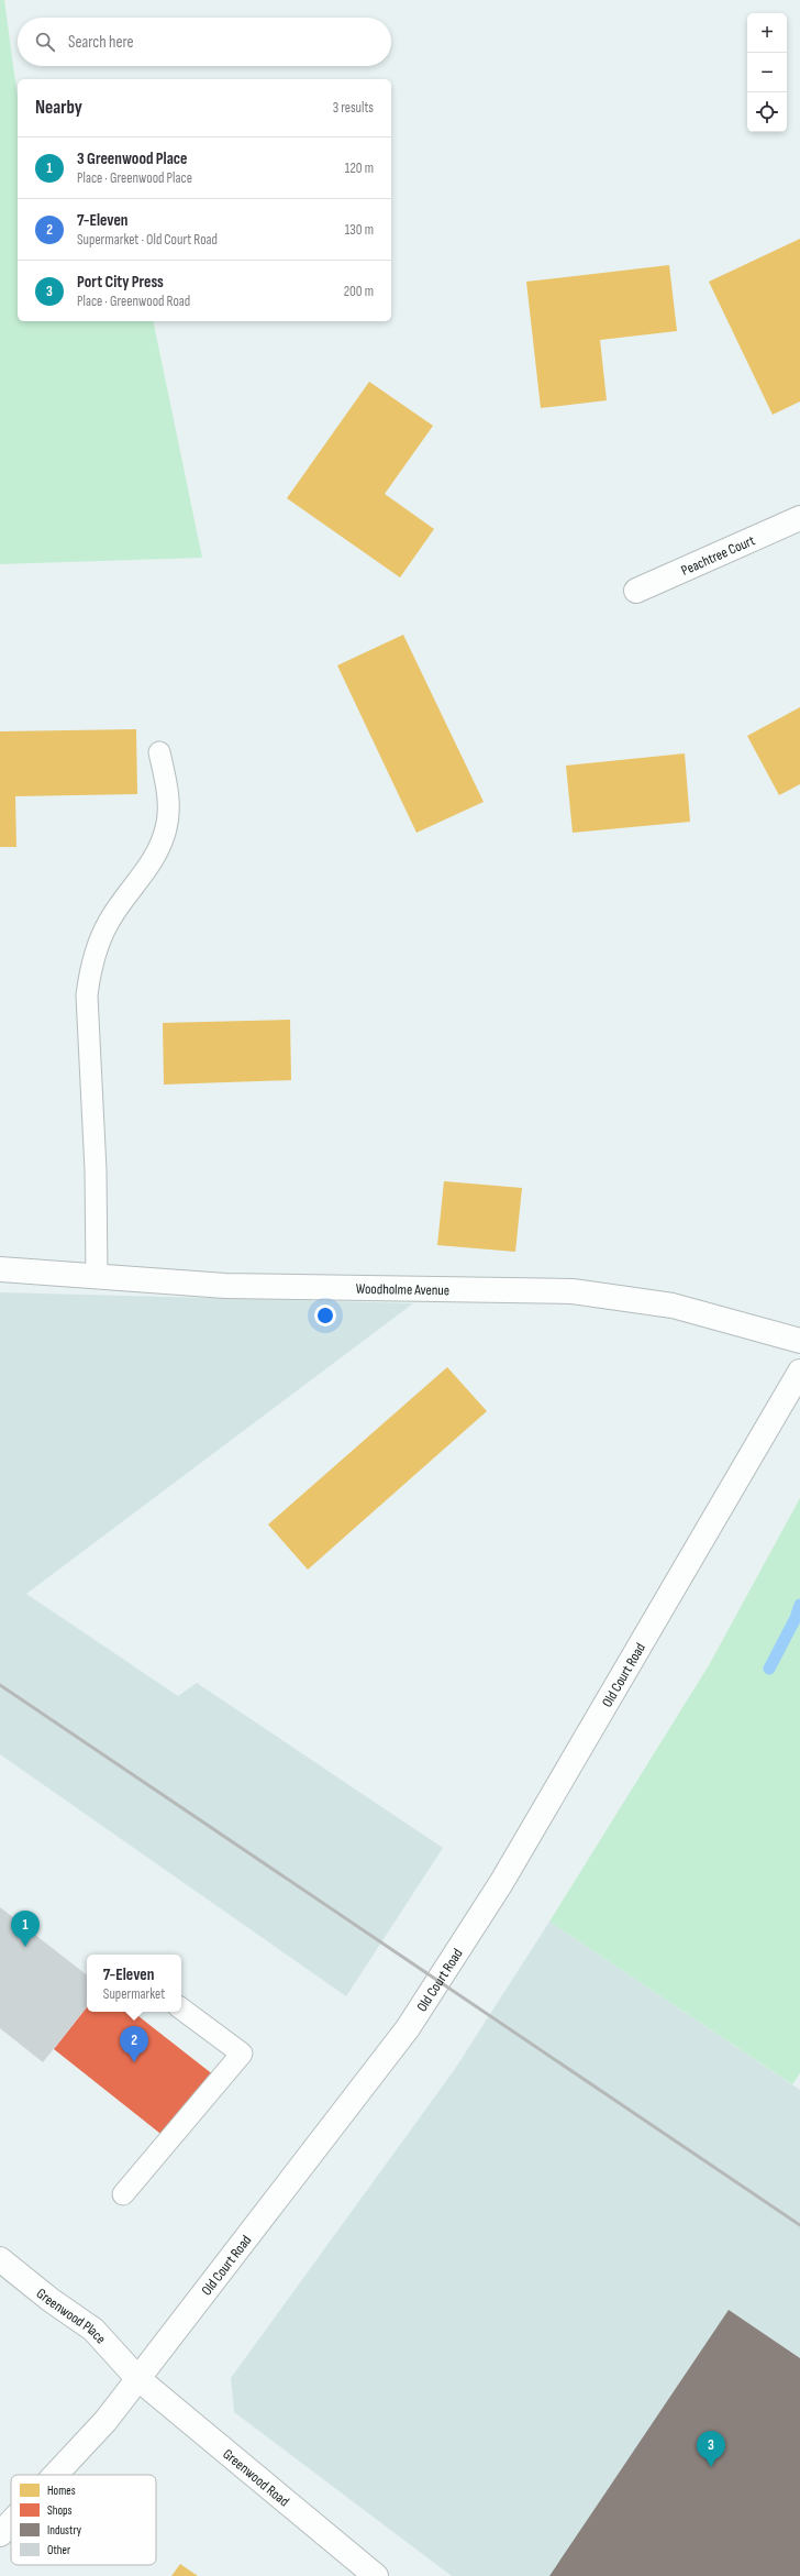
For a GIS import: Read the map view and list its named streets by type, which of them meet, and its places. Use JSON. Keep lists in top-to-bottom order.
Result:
{
  "streets": {
    "street": [
      "Peachtree Court",
      "Woodholme Avenue",
      "Old Court Road",
      "Greenwood Place",
      "Greenwood Road"
    ]
  },
  "crossings": [
    ["Old Court Road", "Greenwood Place"],
    ["Old Court Road", "Greenwood Road"],
    ["Greenwood Place", "Greenwood Road"]
  ],
  "legend": [
    "Homes",
    "Shops",
    "Industry",
    "Other"
  ],
  "page": {
    "map_buttons": ["+", "−"],
    "search": "Search here",
    "heading": ["Nearby", "3 results"],
    "list": [
      {
        "mark": "1",
        "name": "3 Greenwood Place",
        "note": "Place · Greenwood Place",
        "value": "120 m"
      },
      {
        "mark": "2",
        "name": "7-Eleven",
        "note": "Supermarket · Old Court Road",
        "value": "130 m"
      },
      {
        "mark": "3",
        "name": "Port City Press",
        "note": "Place · Greenwood Road",
        "value": "200 m"
      }
    ],
    "pins": ["1", "2", "3"],
    "popup": ["7-Eleven", "Supermarket"]
  }
}
